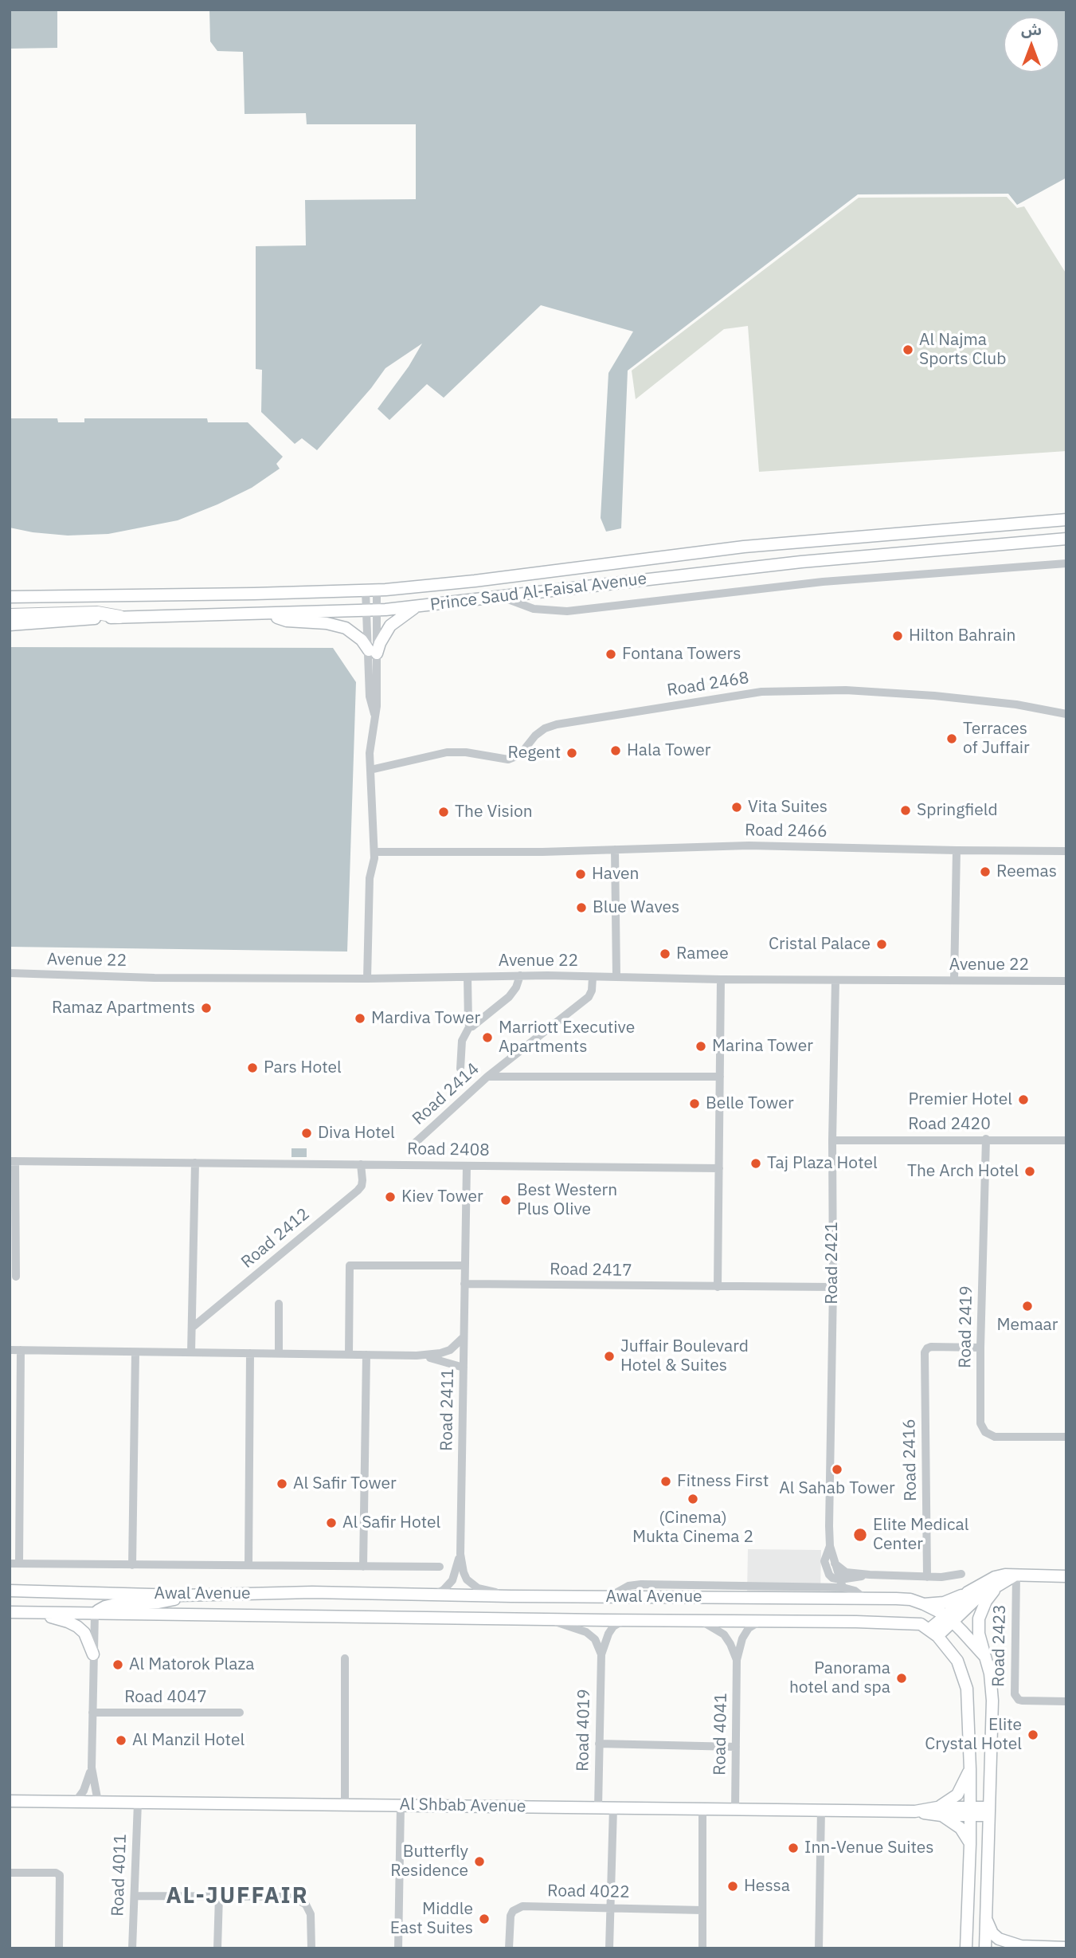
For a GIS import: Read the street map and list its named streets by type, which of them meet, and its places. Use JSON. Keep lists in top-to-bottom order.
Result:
{
  "streets": {
    "street": [
      "Prince Saud Al-Faisal Avenue",
      "Road 2468",
      "Road 2466",
      "Avenue 22",
      "Road 2414",
      "Road 2420",
      "Road 2408",
      "Road 2412",
      "Road 2421",
      "Road 2417",
      "Road 2419",
      "Road 2411",
      "Road 2416",
      "Awal Avenue",
      "Road 2423",
      "Road 4047",
      "Road 4019",
      "Road 4041",
      "Al Shbab Avenue",
      "Road 4011",
      "Road 4022"
    ]
  },
  "crossings": [
    ["Avenue 22", "Road 2414"],
    ["Avenue 22", "Road 2421"],
    ["Road 2420", "Road 2421"],
    ["Road 2420", "Road 2419"],
    ["Road 2408", "Road 2412"],
    ["Road 2408", "Road 2411"],
    ["Road 2421", "Road 2417"],
    ["Road 2421", "Road 2416"],
    ["Road 2421", "Awal Avenue"],
    ["Road 2417", "Road 2411"],
    ["Road 2419", "Road 2416"],
    ["Road 2411", "Awal Avenue"],
    ["Awal Avenue", "Road 4019"],
    ["Awal Avenue", "Road 4041"],
    ["Road 4019", "Al Shbab Avenue"],
    ["Road 4041", "Al Shbab Avenue"],
    ["Al Shbab Avenue", "Road 4011"]
  ],
  "districts": ["AL-JUFFAIR"],
  "places": [
    "Al Najma Sports Club",
    "Hilton Bahrain",
    "Fontana Towers",
    "Terraces of Juffair",
    "Hala Tower",
    "Regent",
    "Vita Suites",
    "Springfield",
    "The Vision",
    "Reemas",
    "Haven",
    "Blue Waves",
    "Cristal Palace",
    "Ramee",
    "Ramaz Apartments",
    "Mardiva Tower",
    "Marriott Executive Apartments",
    "Marina Tower",
    "Pars Hotel",
    "Premier Hotel",
    "Belle Tower",
    "Diva Hotel",
    "Taj Plaza Hotel",
    "The Arch Hotel",
    "Kiev Tower",
    "Best Western Plus Olive",
    "Memaar",
    "Juffair Boulevard Hotel & Suites",
    "Al Sahab Tower",
    "Fitness First",
    "Al Safir Tower",
    "(Cinema) Mukta Cinema 2",
    "Al Safir Hotel",
    "Elite Medical Center",
    "Al Matorok Plaza",
    "Panorama hotel and spa",
    "Elite Crystal Hotel",
    "Al Manzil Hotel",
    "Inn-Venue Suites",
    "Butterfly Residence",
    "Hessa",
    "Middle East Suites"
  ],
  "north": "top"
}
